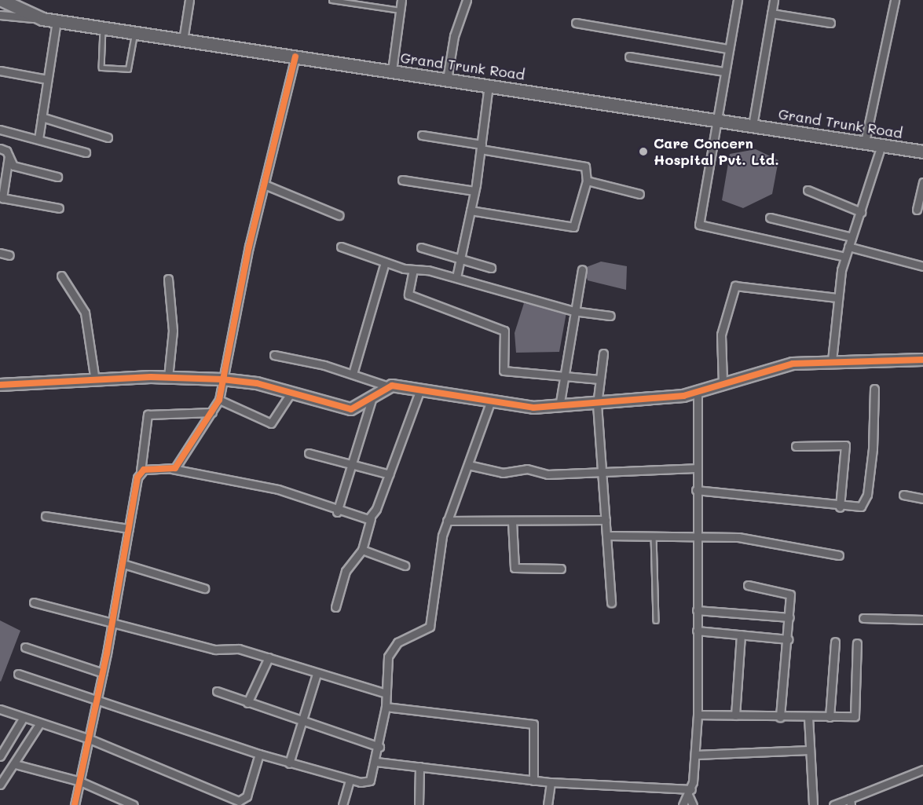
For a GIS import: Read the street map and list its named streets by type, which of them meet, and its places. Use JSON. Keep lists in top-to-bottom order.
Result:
{
  "streets": {
    "main road": ["Grand Trunk Road"]
  },
  "places": ["Care Concern Hospital Pvt. Ltd."]
}
